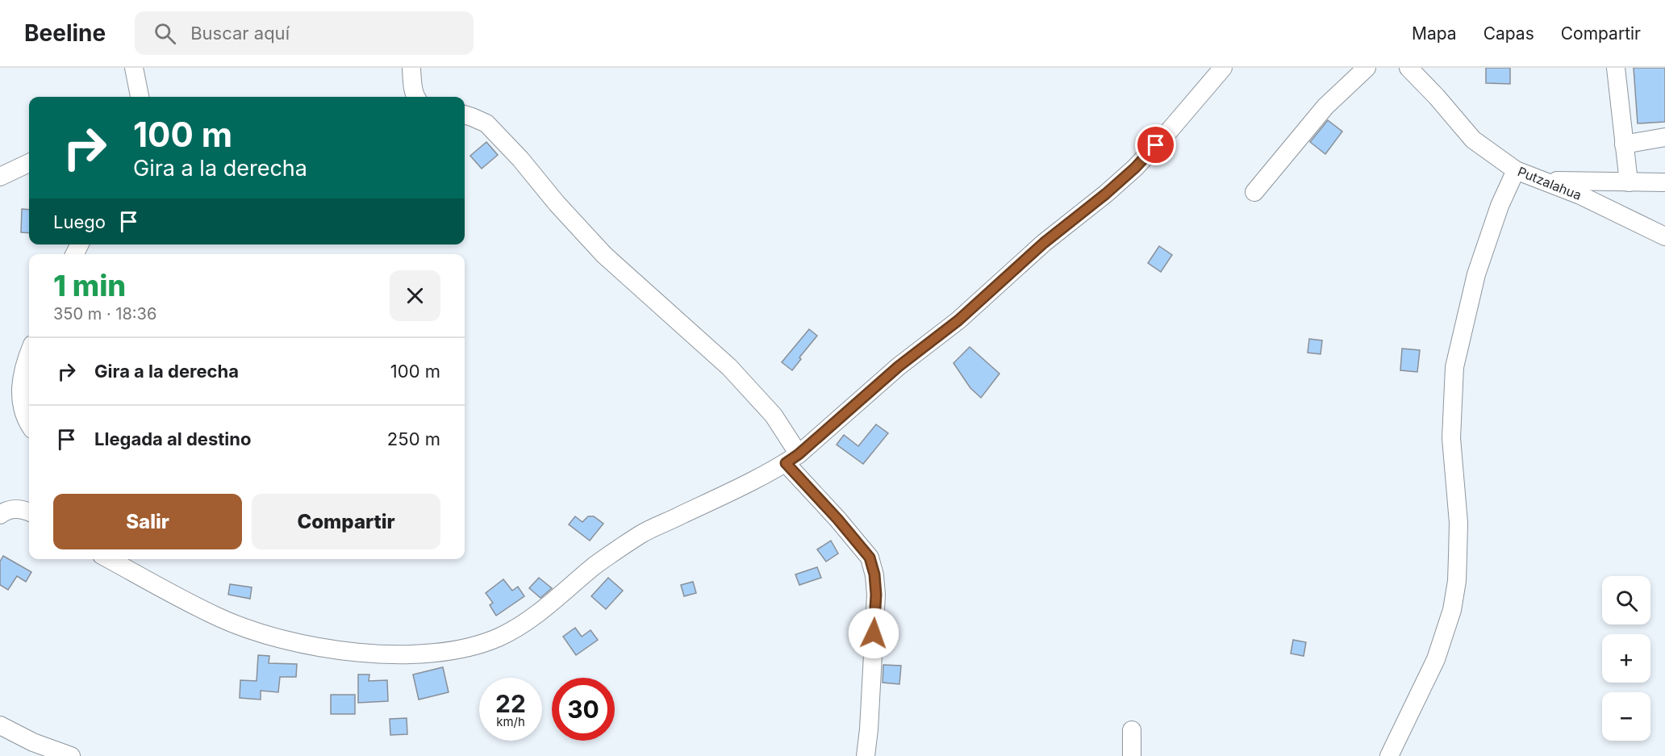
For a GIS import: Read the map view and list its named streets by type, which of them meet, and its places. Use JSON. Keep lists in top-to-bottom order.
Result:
{
  "streets": {
    "street": ["Putzalahua"]
  },
  "page": {
    "header": "Beeline",
    "search": "Buscar aquí",
    "nav": ["Mapa", "Capas", "Compartir"],
    "turn": ["100 m", "Gira a la derecha"],
    "then": "Luego",
    "heading": ["1 min", "350 m · 18:36"],
    "list": [
      {
        "name": "Gira a la derecha",
        "value": "100 m"
      },
      {
        "name": "Llegada al destino",
        "value": "250 m"
      }
    ],
    "buttons": ["Salir", "Compartir"],
    "map_buttons": ["+", "−"],
    "speed": "22 km/h",
    "limit": "30"
  }
}
